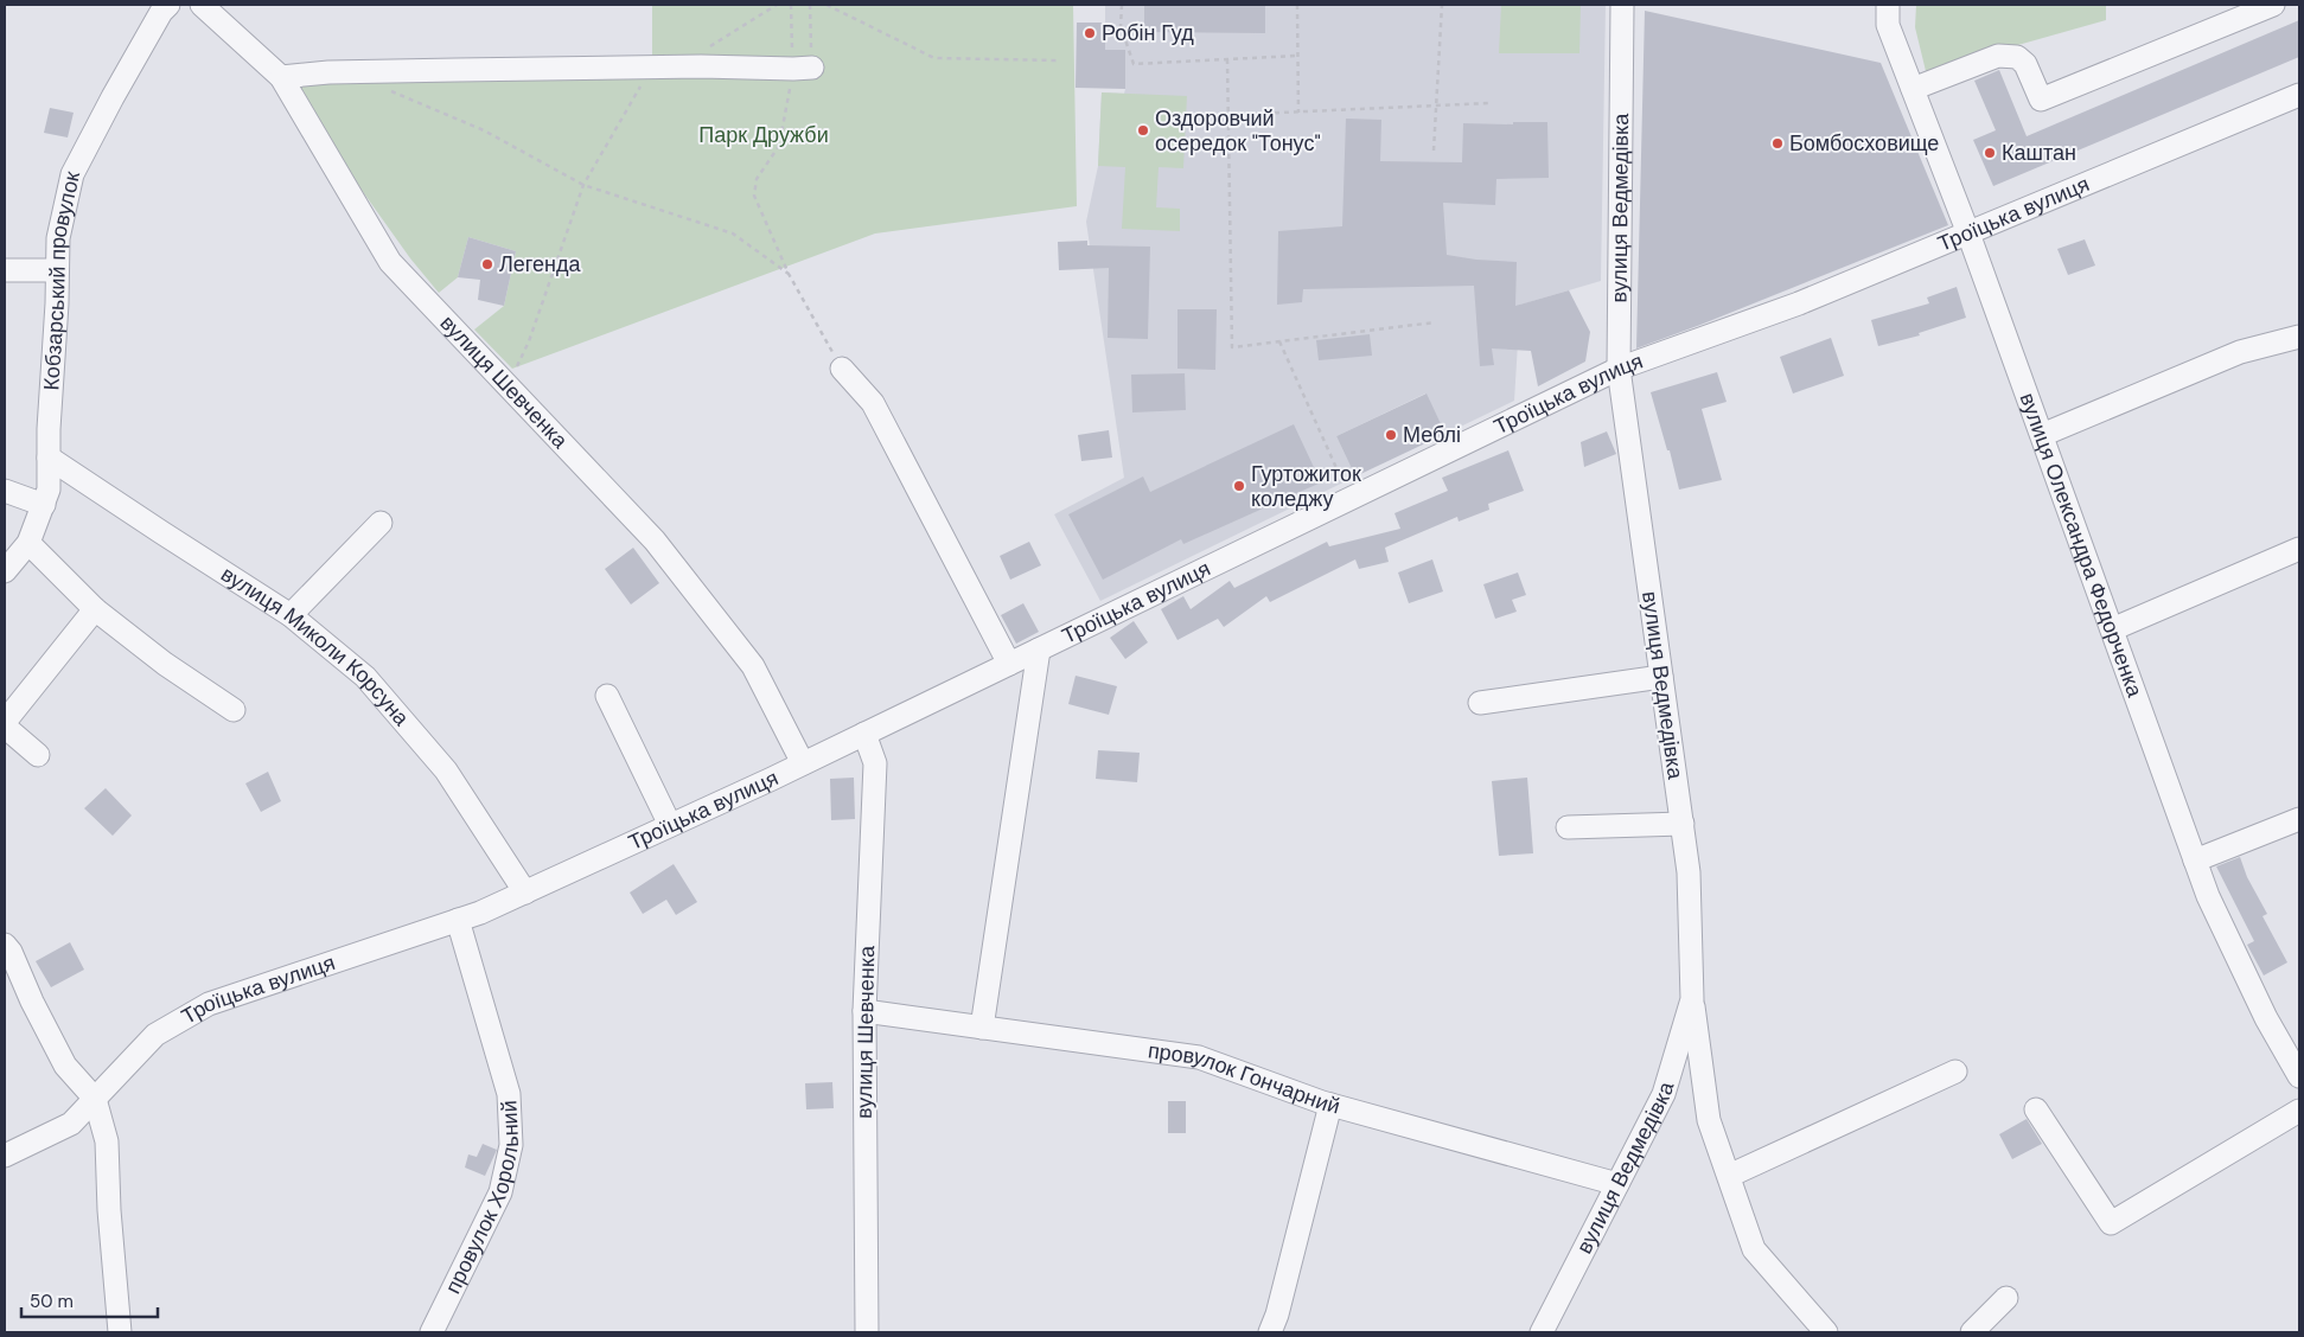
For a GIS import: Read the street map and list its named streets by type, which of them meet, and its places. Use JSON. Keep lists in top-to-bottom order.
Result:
{
  "streets": {
    "street": [
      "вулиця Ведмедівка",
      "Троїцька вулиця",
      "Кобзарський провулок",
      "вулиця Шевченка",
      "вулиця Олександра Федорченка",
      "вулиця Миколи Корсуна",
      "провулок Гончарний",
      "провулок Хорольний"
    ]
  },
  "crossings": [
    ["вулиця Ведмедівка", "Троїцька вулиця"],
    ["вулиця Ведмедівка", "провулок Гончарний"],
    ["Троїцька вулиця", "вулиця Шевченка"],
    ["Троїцька вулиця", "вулиця Олександра Федорченка"],
    ["Троїцька вулиця", "вулиця Миколи Корсуна"],
    ["Троїцька вулиця", "провулок Хорольний"],
    ["Кобзарський провулок", "вулиця Миколи Корсуна"],
    ["вулиця Шевченка", "провулок Гончарний"]
  ],
  "parks": ["Парк Дружби"],
  "places": [
    "Робін Гуд",
    "Оздоровчий осередок \"Тонус\"",
    "Бомбосховище",
    "Каштан",
    "Легенда",
    "Меблі",
    "Гуртожиток коледжу"
  ],
  "scale_bar": "50 m"
}
